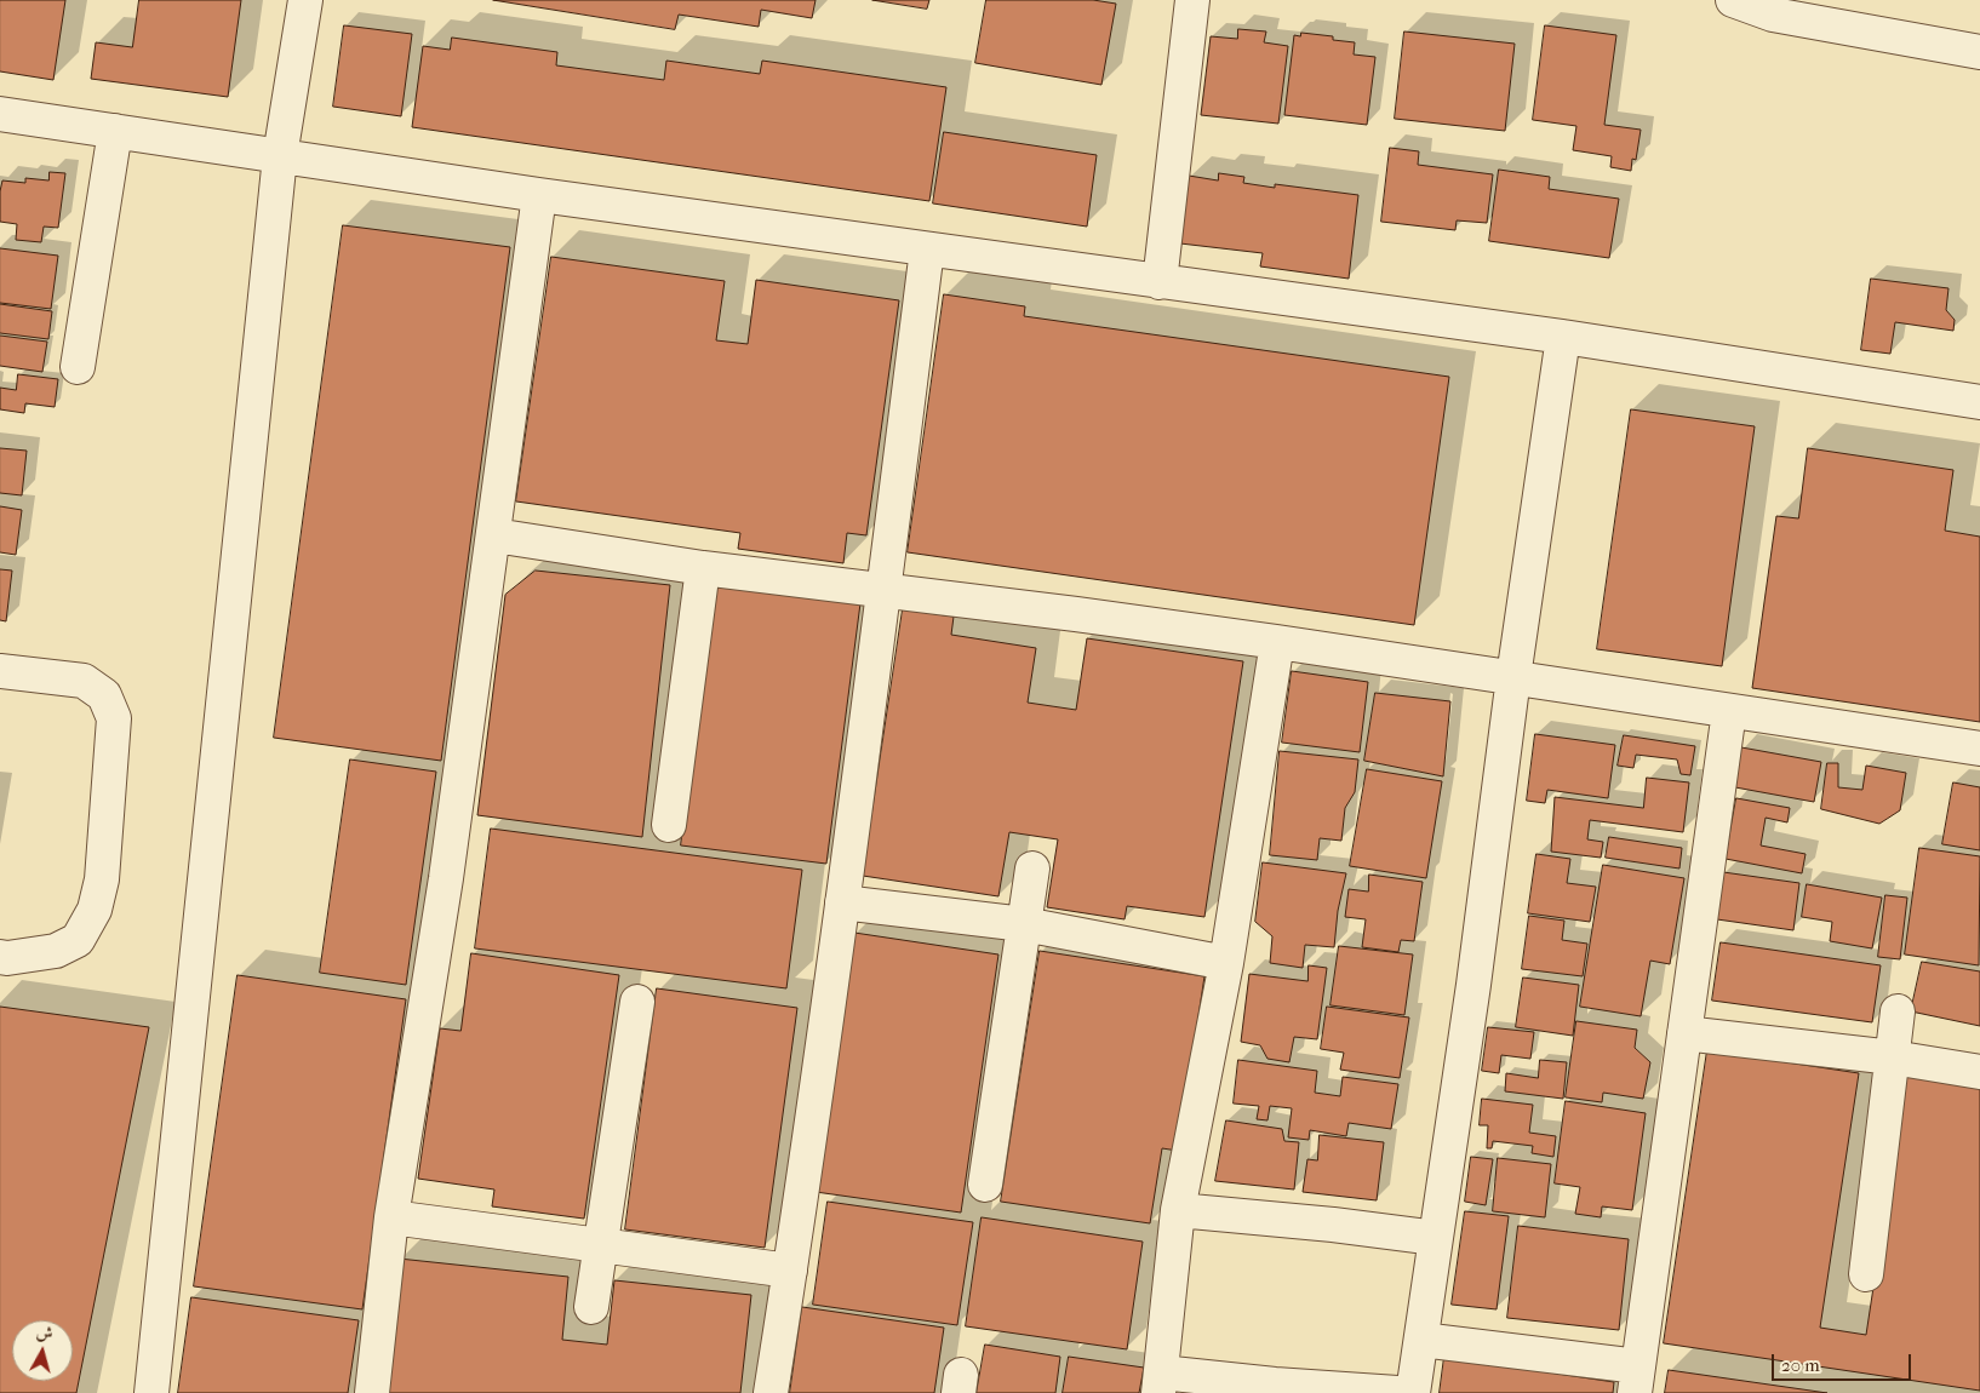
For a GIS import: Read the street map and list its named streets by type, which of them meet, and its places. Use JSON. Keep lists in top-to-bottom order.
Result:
{
  "scale_bar": "20 m",
  "north": "top"
}
